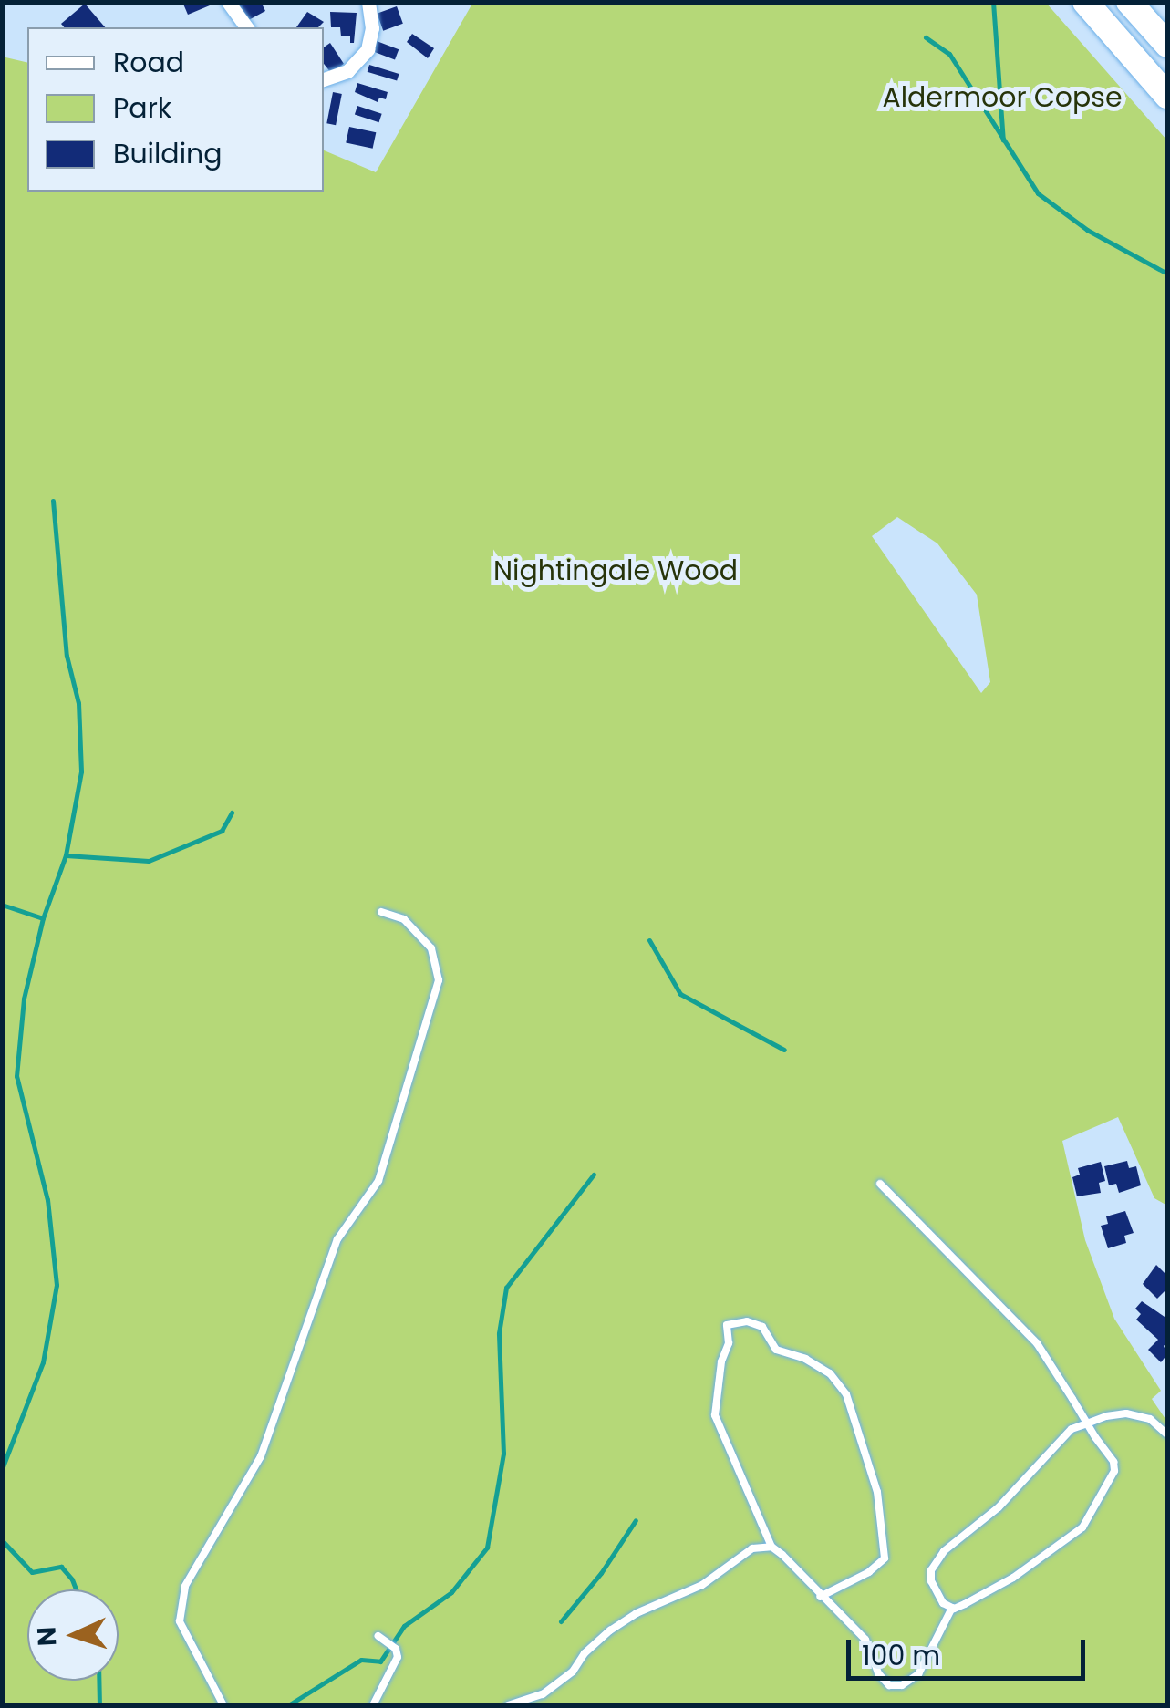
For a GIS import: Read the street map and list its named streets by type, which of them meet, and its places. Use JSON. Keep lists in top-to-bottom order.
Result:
{
  "parks": ["Aldermoor Copse", "Nightingale Wood"],
  "legend": ["Road", "Park", "Building"],
  "scale_bar": "100 m",
  "north": "left"
}
